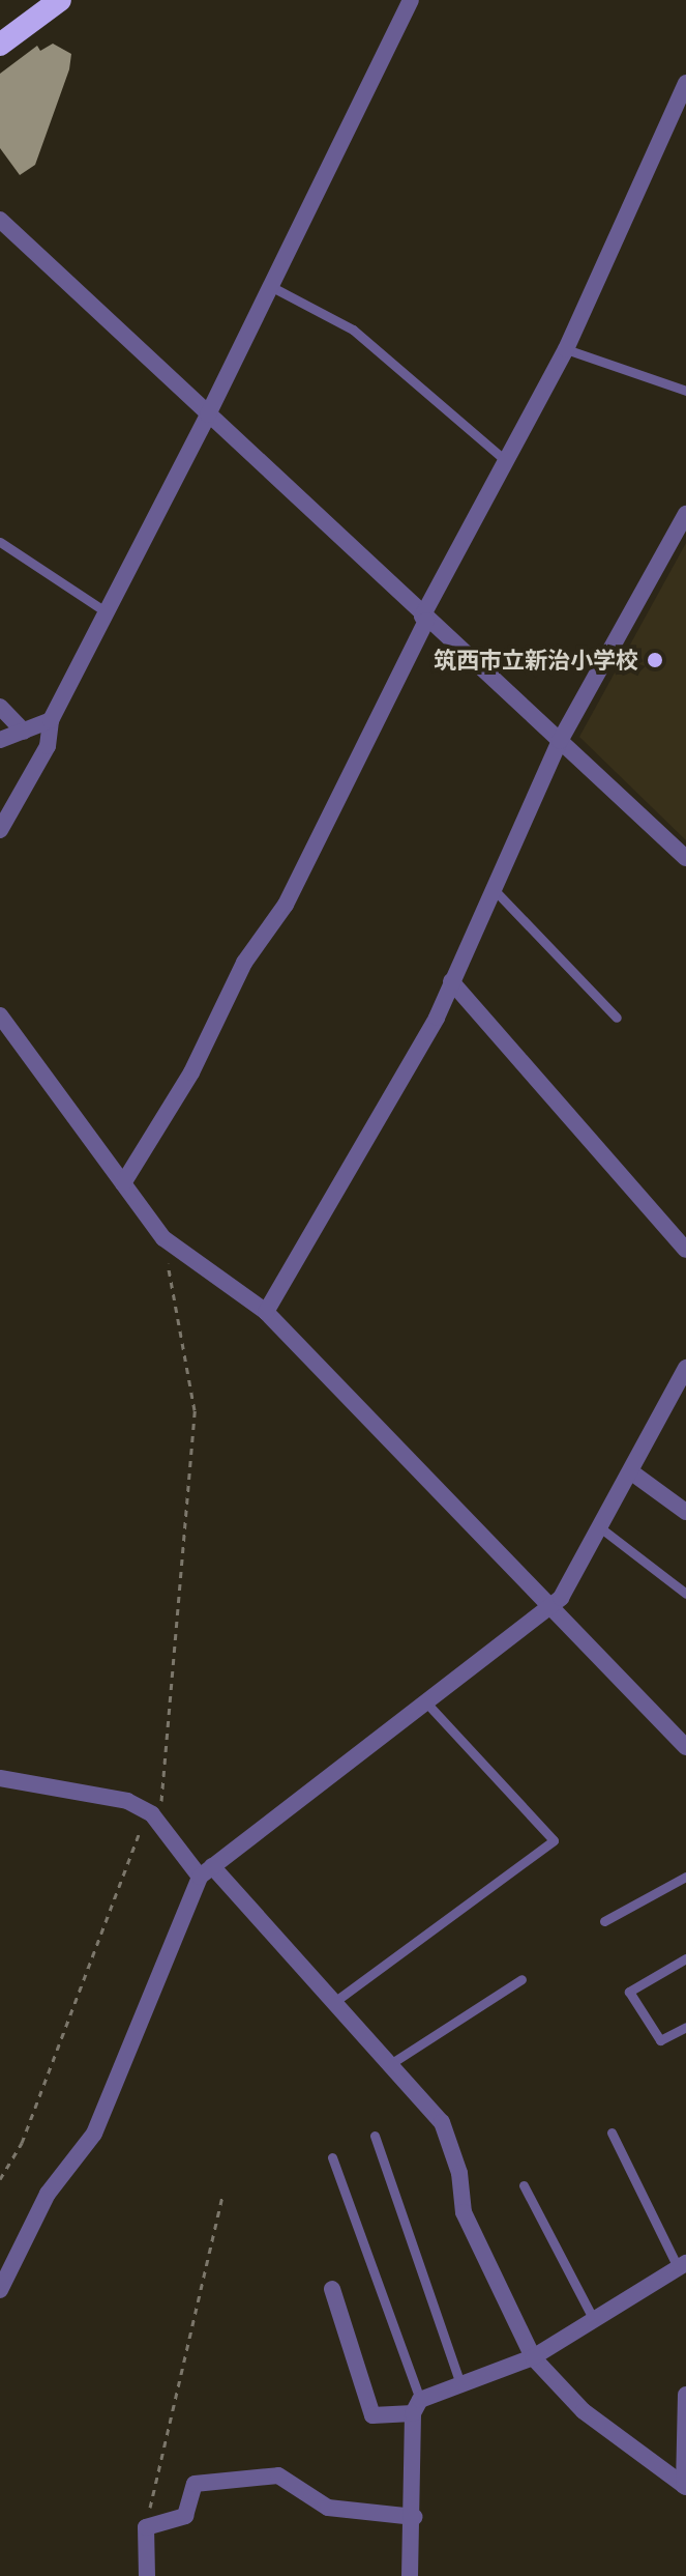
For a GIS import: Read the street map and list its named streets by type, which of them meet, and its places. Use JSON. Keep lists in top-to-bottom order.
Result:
{
  "places": ["筑西市立新治小学校"]
}
